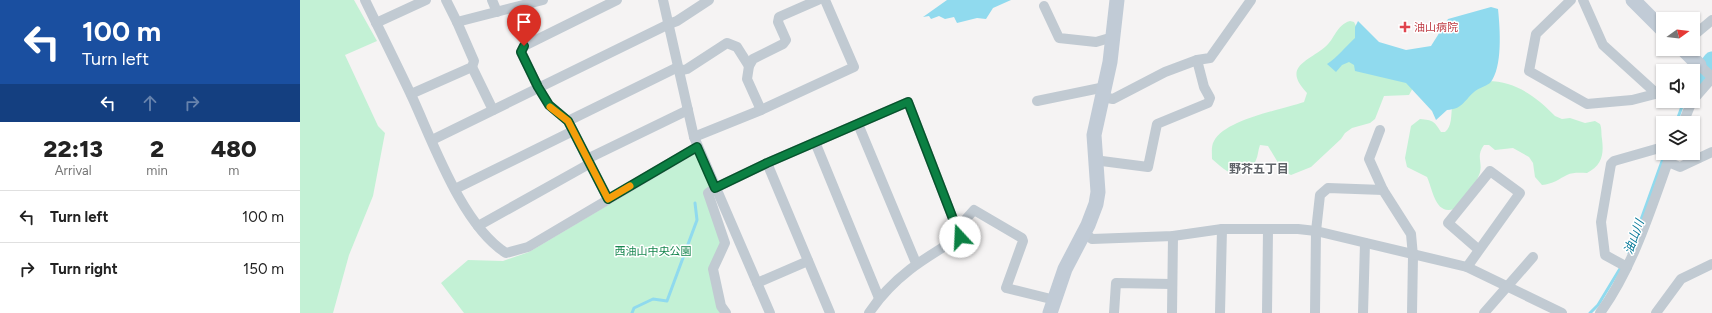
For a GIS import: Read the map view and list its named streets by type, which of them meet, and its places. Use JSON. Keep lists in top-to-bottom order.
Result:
{
  "districts": ["野芥五丁目"],
  "water": ["油山川"],
  "parks": ["西油山中央公園"],
  "places": {
    "health": ["油山病院"]
  },
  "north": "right",
  "page": {
    "turn": ["100 m", "Turn left"],
    "eta": [
      "22:13",
      "Arrival",
      "2",
      "min",
      "480",
      "m"
    ],
    "list": [
      {
        "name": "Turn left",
        "value": "100 m"
      },
      {
        "name": "Turn right",
        "value": "150 m"
      }
    ]
  }
}
